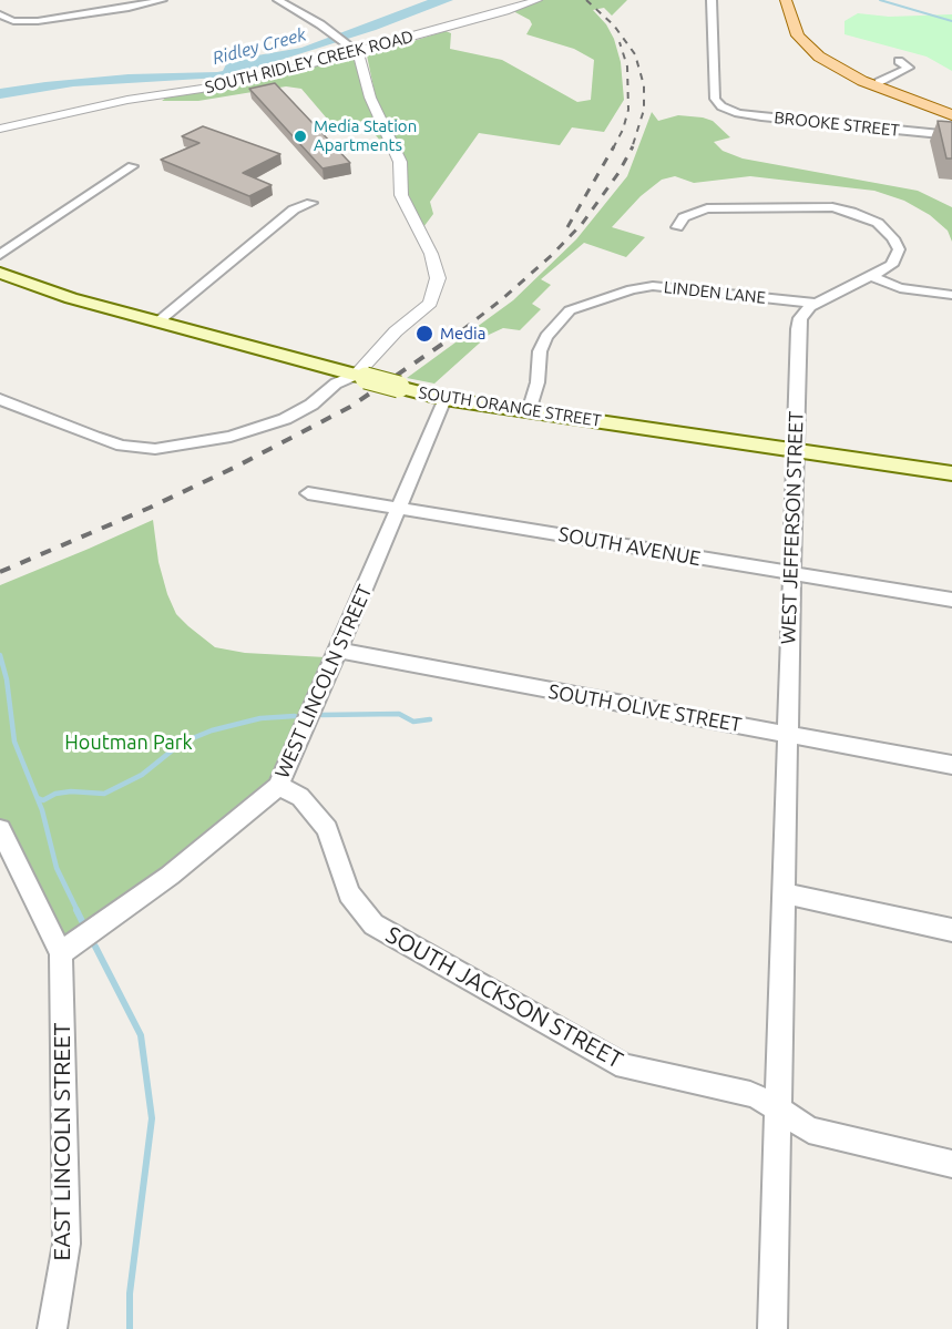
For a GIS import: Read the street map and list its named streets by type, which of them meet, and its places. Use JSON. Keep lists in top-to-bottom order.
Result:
{
  "streets": {
    "main road": ["SOUTH ORANGE STREET"],
    "street": [
      "SOUTH RIDLEY CREEK ROAD",
      "BROOKE STREET",
      "LINDEN LANE",
      "WEST JEFFERSON STREET",
      "SOUTH AVENUE",
      "WEST LINCOLN STREET",
      "SOUTH OLIVE STREET",
      "SOUTH JACKSON STREET",
      "EAST LINCOLN STREET"
    ]
  },
  "crossings": [
    ["LINDEN LANE", "SOUTH ORANGE STREET"],
    ["LINDEN LANE", "WEST JEFFERSON STREET"],
    ["SOUTH ORANGE STREET", "WEST JEFFERSON STREET"],
    ["SOUTH ORANGE STREET", "WEST LINCOLN STREET"],
    ["WEST JEFFERSON STREET", "SOUTH AVENUE"],
    ["WEST JEFFERSON STREET", "SOUTH OLIVE STREET"],
    ["WEST JEFFERSON STREET", "SOUTH JACKSON STREET"],
    ["SOUTH AVENUE", "WEST LINCOLN STREET"],
    ["WEST LINCOLN STREET", "SOUTH OLIVE STREET"],
    ["WEST LINCOLN STREET", "SOUTH JACKSON STREET"],
    ["WEST LINCOLN STREET", "EAST LINCOLN STREET"]
  ],
  "water": ["Ridley Creek"],
  "parks": ["Houtman Park"],
  "places": ["Media Station Apartments", "Media"]
}
